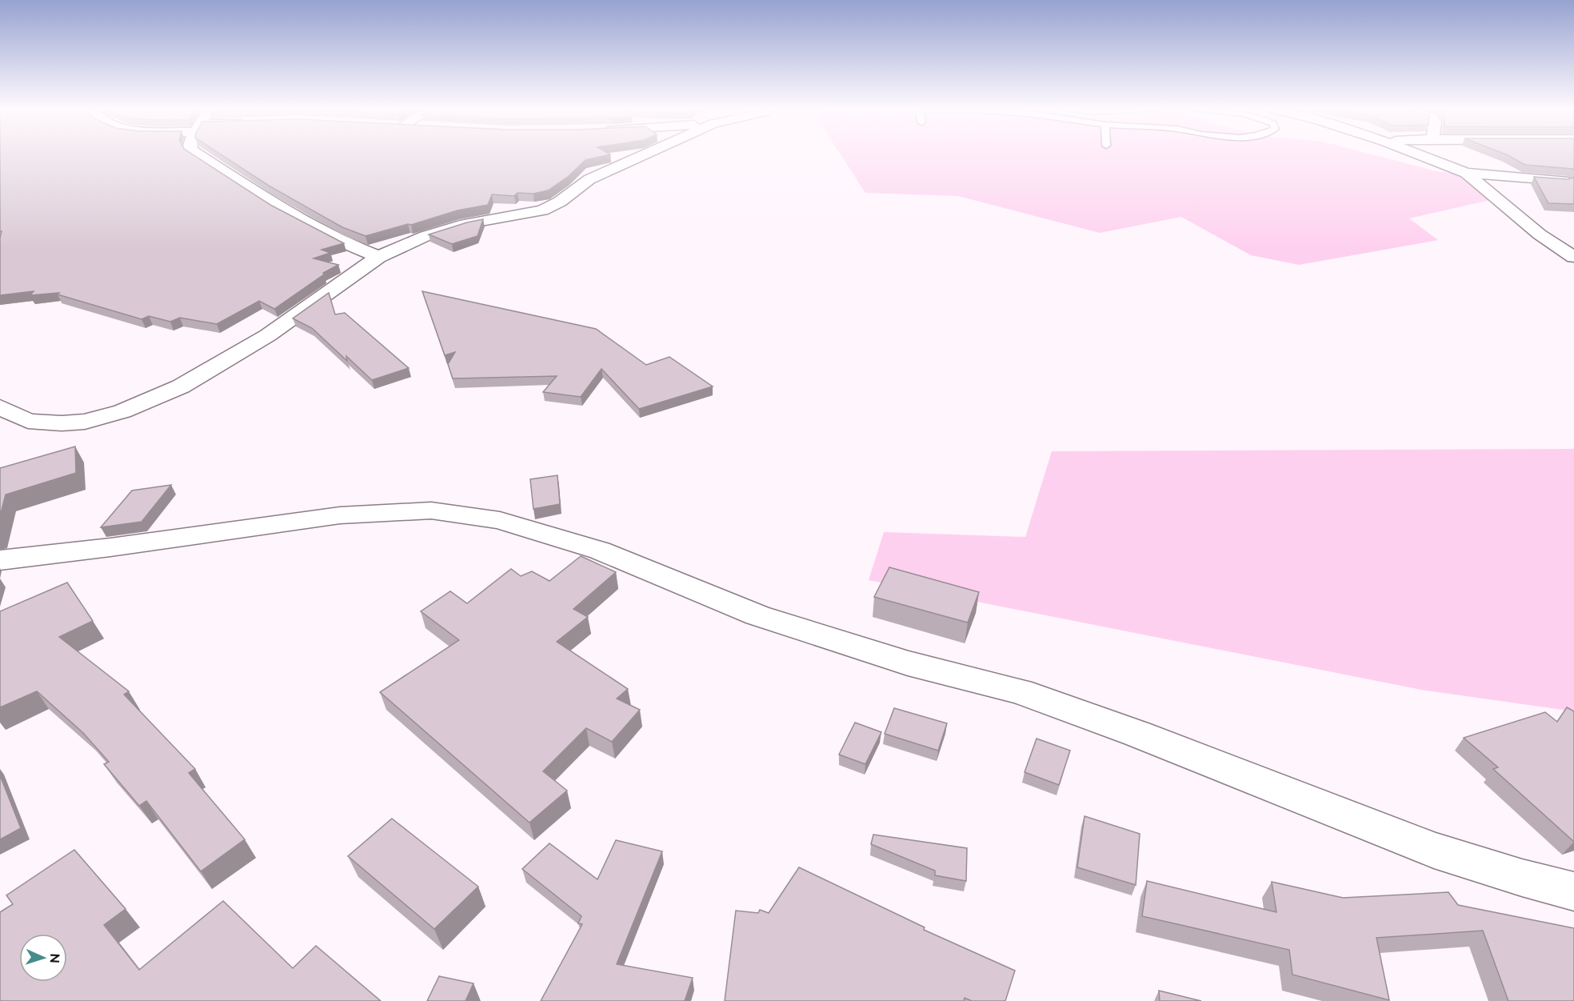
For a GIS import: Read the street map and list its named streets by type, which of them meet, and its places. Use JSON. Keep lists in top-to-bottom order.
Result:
{
  "north": "right"
}
